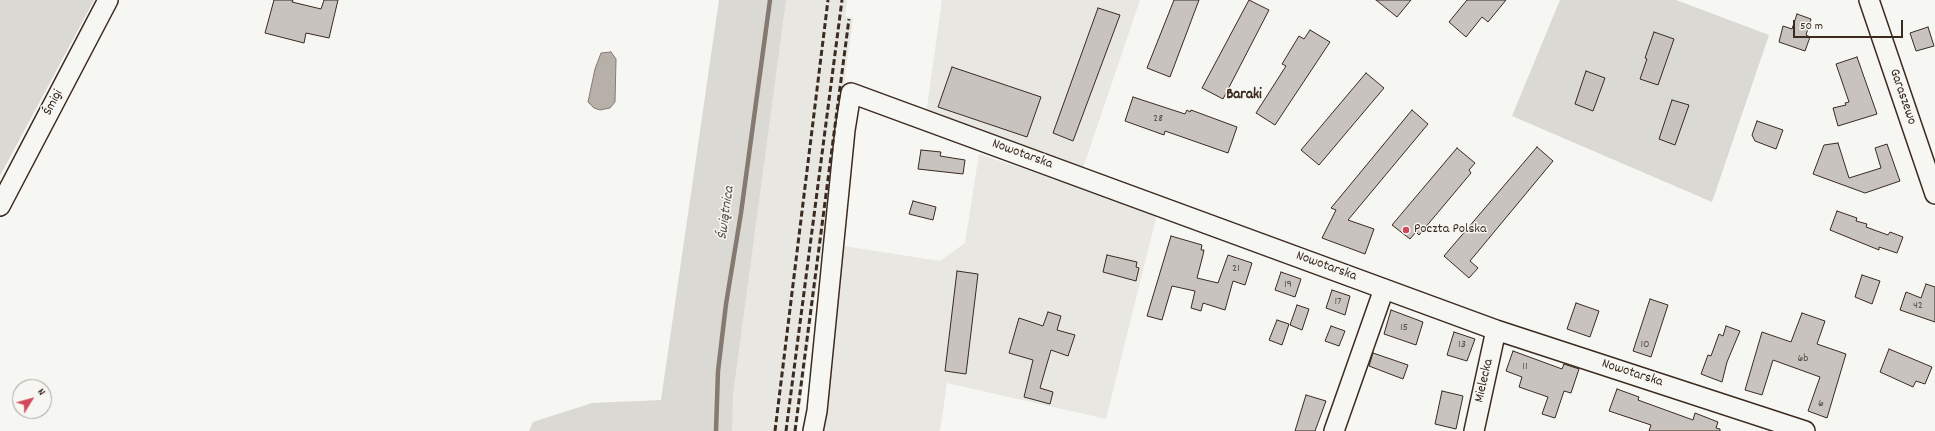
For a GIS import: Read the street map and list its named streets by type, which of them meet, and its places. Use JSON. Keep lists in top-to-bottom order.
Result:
{
  "streets": {
    "street": [
      "Garaszewo",
      "Śmigi",
      "Nowotarska",
      "Mielecka"
    ]
  },
  "crossings": [
    ["Nowotarska", "Mielecka"]
  ],
  "districts": ["Baraki"],
  "water": ["Świątnica"],
  "places": ["Poczta Polska"],
  "house_numbers": [
    "28",
    "21",
    "19",
    "17",
    "42",
    "15",
    "13",
    "10",
    "6b",
    "11",
    "6"
  ],
  "scale_bar": "50 m",
  "north": "top right"
}
